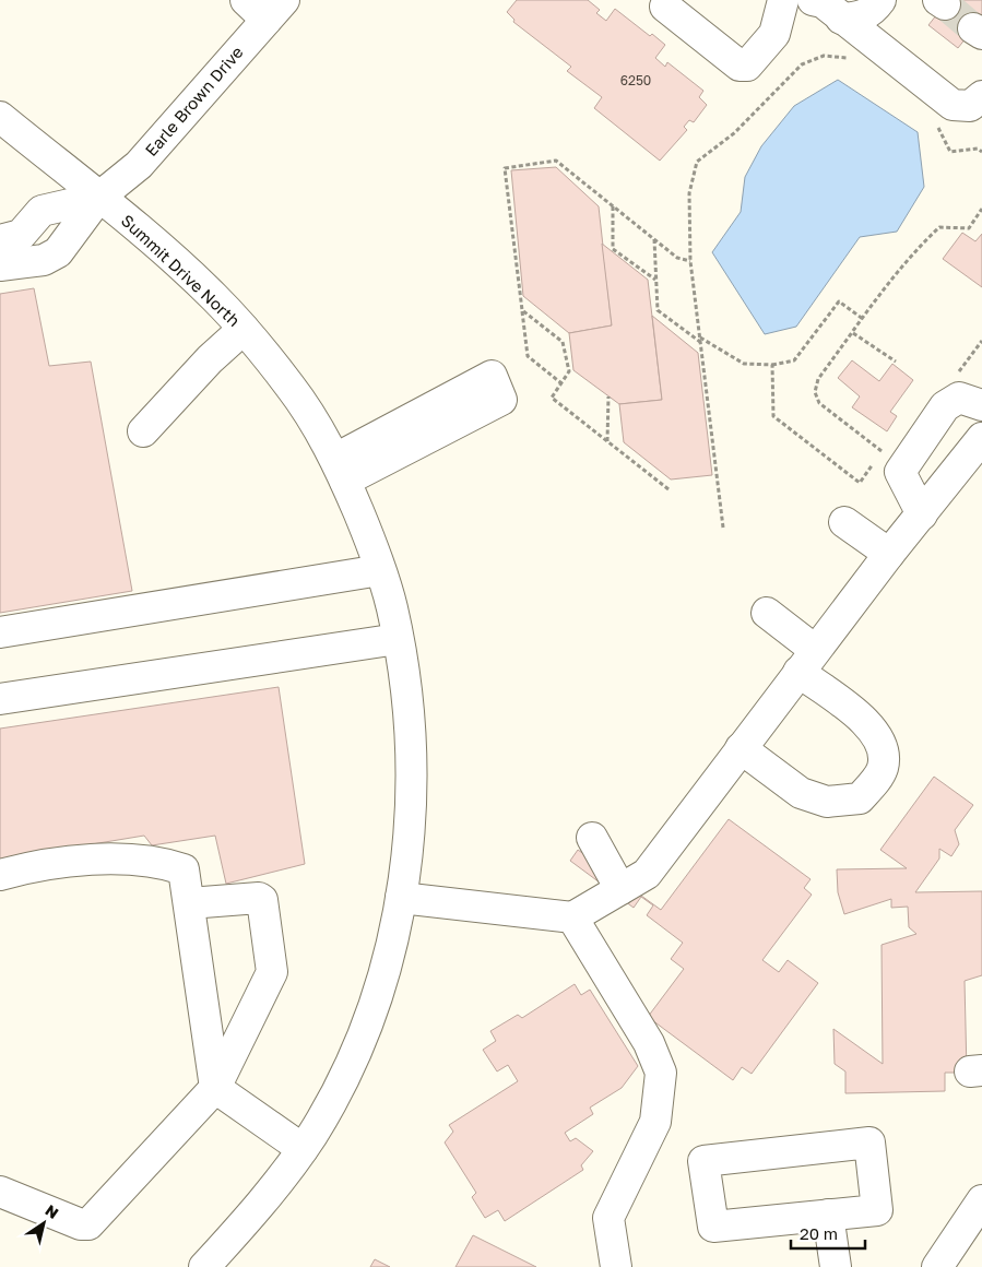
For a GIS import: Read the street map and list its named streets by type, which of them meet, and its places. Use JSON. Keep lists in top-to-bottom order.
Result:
{
  "streets": {
    "street": ["Earle Brown Drive", "Summit Drive North"]
  },
  "crossings": [
    ["Earle Brown Drive", "Summit Drive North"]
  ],
  "house_numbers": ["6250"],
  "scale_bar": "20 m",
  "north": "top right"
}
